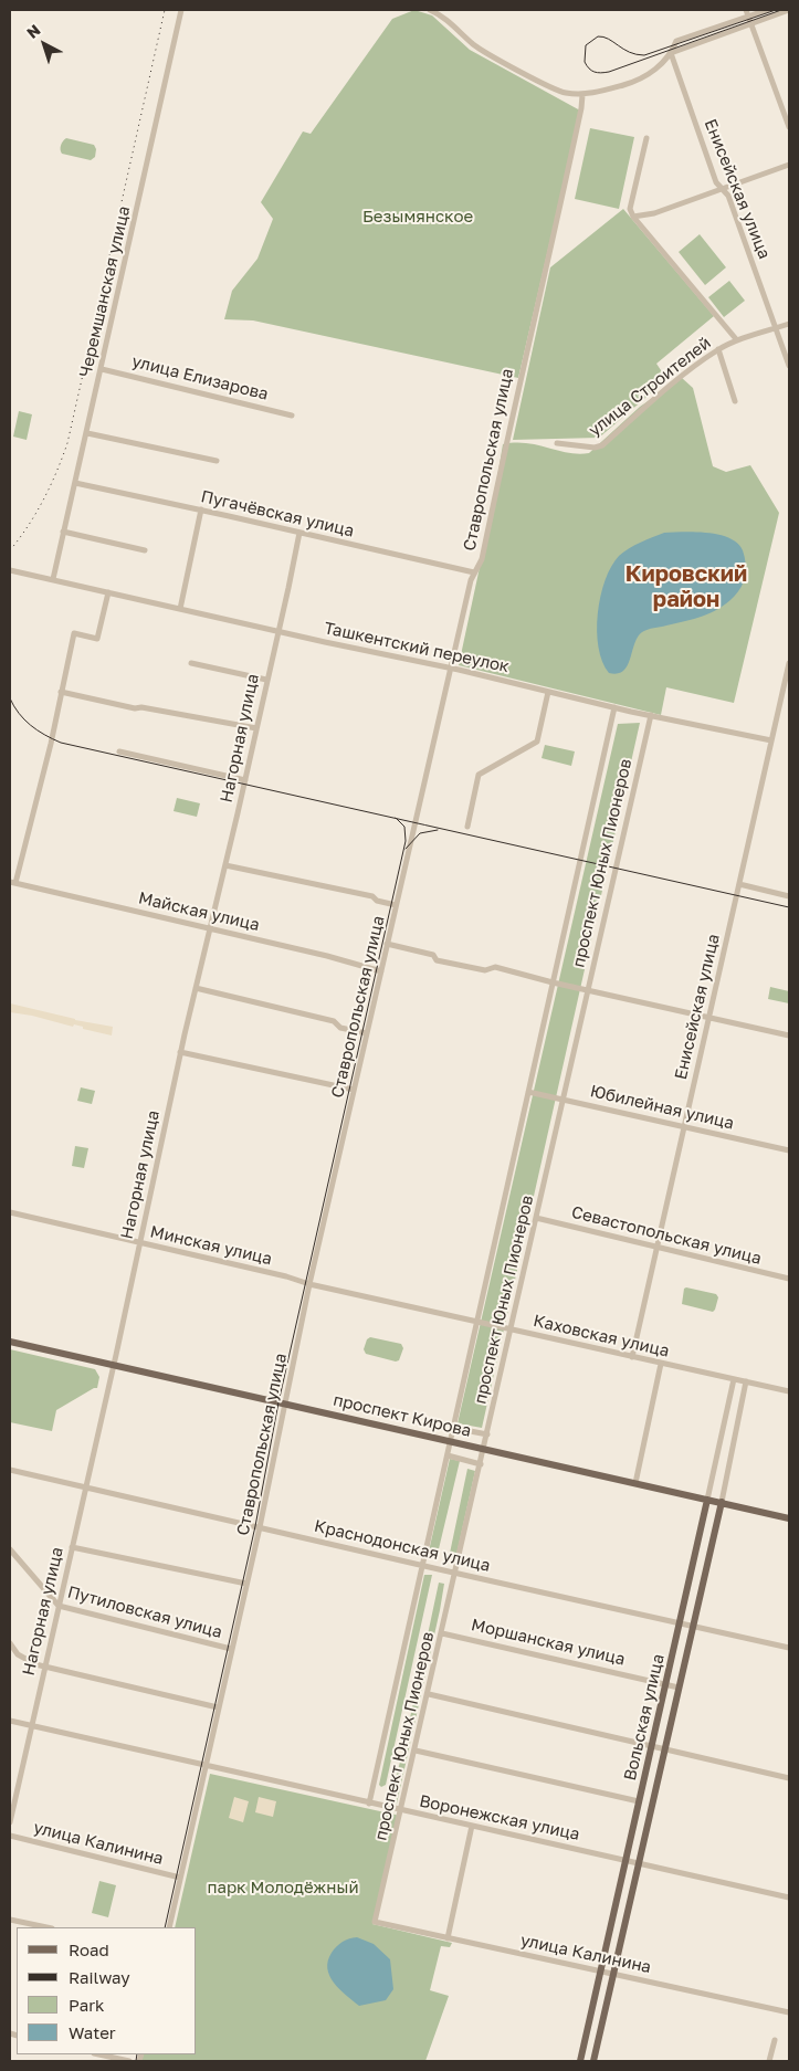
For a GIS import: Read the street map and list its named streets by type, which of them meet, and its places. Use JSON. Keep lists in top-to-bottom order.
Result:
{
  "streets": {
    "main road": ["проспект Кирова", "Вольская улица"],
    "street": [
      "Енисейская улица",
      "Черемшанская улица",
      "улица Елизарова",
      "улица Строителей",
      "Ставропольская улица",
      "Пугачёвская улица",
      "Ташкентский переулок",
      "Нагорная улица",
      "проспект Юных Пионеров",
      "Майская улица",
      "Юбилейная улица",
      "Севастопольская улица",
      "Минская улица",
      "Каховская улица",
      "Краснодонская улица",
      "Путиловская улица",
      "Моршанская улица",
      "Воронежская улица",
      "улица Калинина"
    ]
  },
  "crossings": [
    ["Енисейская улица", "улица Строителей"],
    ["Енисейская улица", "Ташкентский переулок"],
    ["Енисейская улица", "Юбилейная улица"],
    ["Енисейская улица", "Севастопольская улица"],
    ["Енисейская улица", "Каховская улица"],
    ["Черемшанская улица", "улица Елизарова"],
    ["Черемшанская улица", "Пугачёвская улица"],
    ["Черемшанская улица", "Ташкентский переулок"],
    ["Ставропольская улица", "Пугачёвская улица"],
    ["Ставропольская улица", "Ташкентский переулок"],
    ["Ставропольская улица", "Майская улица"],
    ["Ставропольская улица", "Минская улица"],
    ["Ставропольская улица", "Каховская улица"],
    ["Ставропольская улица", "проспект Кирова"],
    ["Ставропольская улица", "Краснодонская улица"],
    ["Ставропольская улица", "Путиловская улица"],
    ["Ставропольская улица", "Воронежская улица"],
    ["Ставропольская улица", "улица Калинина"],
    ["Пугачёвская улица", "Нагорная улица"],
    ["Ташкентский переулок", "Нагорная улица"],
    ["Ташкентский переулок", "проспект Юных Пионеров"],
    ["Нагорная улица", "Майская улица"],
    ["Нагорная улица", "Минская улица"],
    ["Нагорная улица", "проспект Кирова"],
    ["Нагорная улица", "Краснодонская улица"],
    ["Нагорная улица", "Путиловская улица"],
    ["Нагорная улица", "Воронежская улица"],
    ["проспект Юных Пионеров", "Юбилейная улица"],
    ["проспект Юных Пионеров", "Севастопольская улица"],
    ["проспект Юных Пионеров", "Каховская улица"],
    ["проспект Юных Пионеров", "проспект Кирова"],
    ["проспект Юных Пионеров", "Краснодонская улица"],
    ["проспект Юных Пионеров", "Моршанская улица"],
    ["проспект Юных Пионеров", "Воронежская улица"],
    ["проспект Юных Пионеров", "улица Калинина"],
    ["Минская улица", "Каховская улица"],
    ["Каховская улица", "Вольская улица"],
    ["проспект Кирова", "Вольская улица"],
    ["Краснодонская улица", "Вольская улица"],
    ["Моршанская улица", "Вольская улица"],
    ["Вольская улица", "Воронежская улица"],
    ["Вольская улица", "улица Калинина"]
  ],
  "districts": ["Кировский район"],
  "parks": ["Безымянское", "парк Молодёжный"],
  "legend": [
    "Road",
    "Railway",
    "Park",
    "Water"
  ],
  "north": "top left"
}
